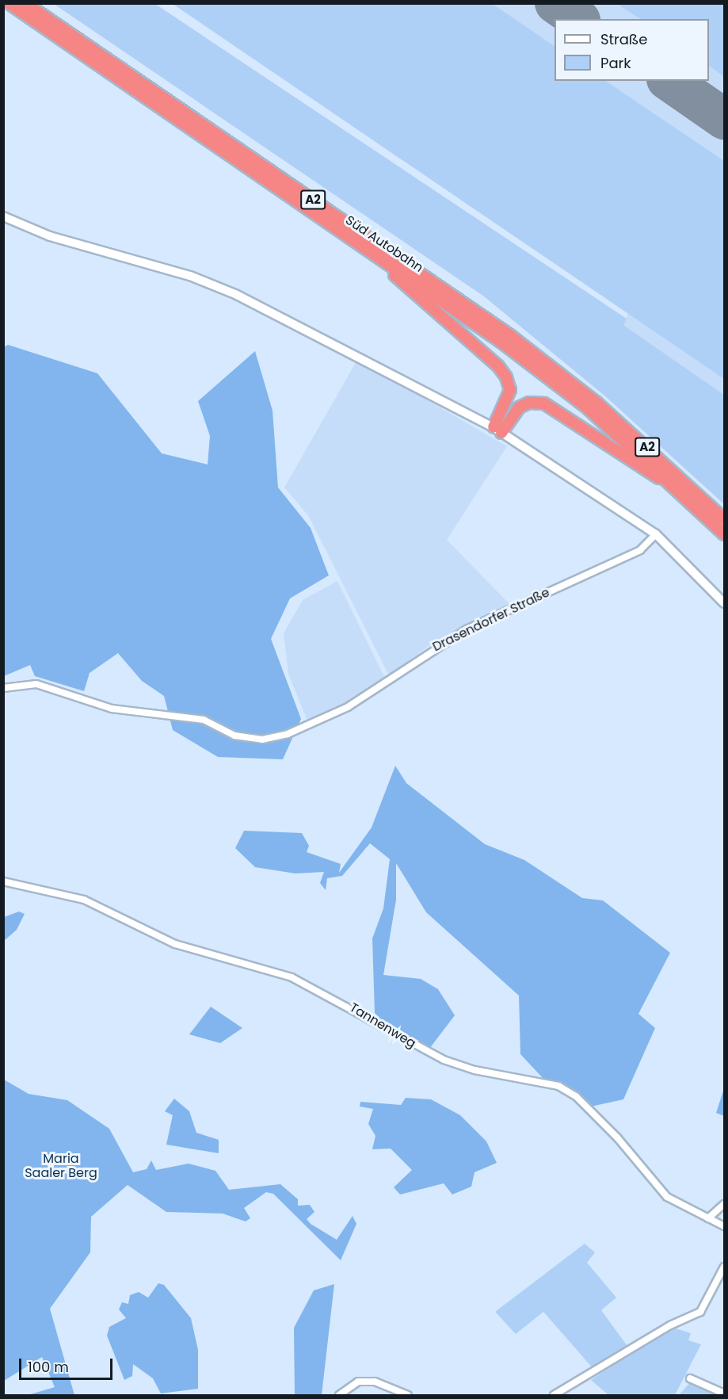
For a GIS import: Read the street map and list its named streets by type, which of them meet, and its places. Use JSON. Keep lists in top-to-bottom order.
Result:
{
  "streets": {
    "highway": ["A2", "Süd Autobahn"],
    "street": ["Drasendorfer Straße", "Tannenweg"]
  },
  "parks": ["Maria Saaler Berg"],
  "legend": ["Straße", "Park"],
  "scale_bar": "100 m"
}
